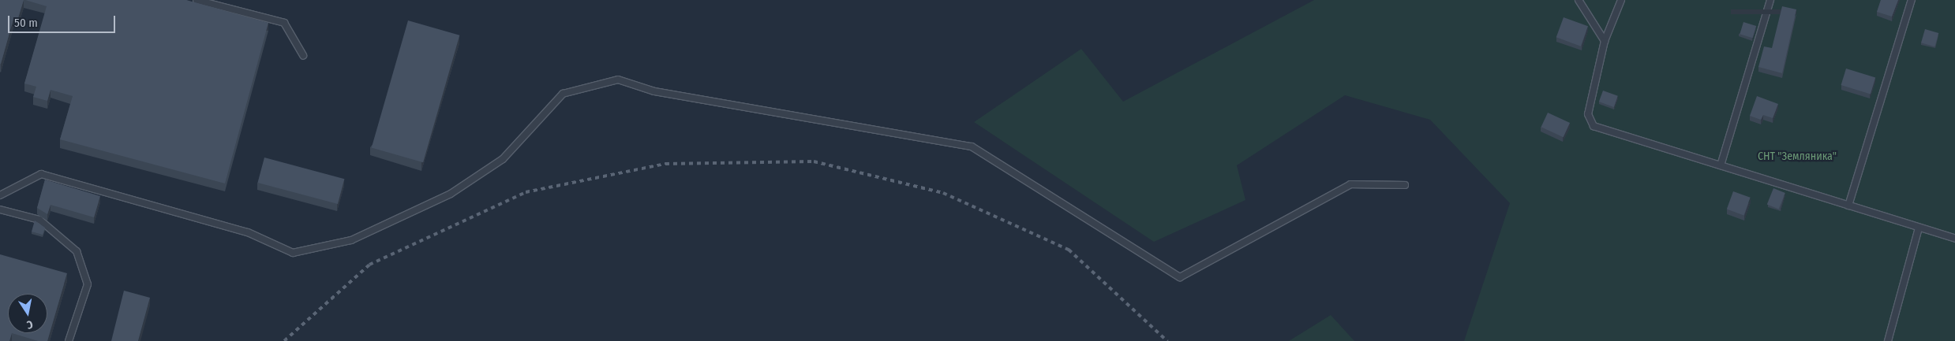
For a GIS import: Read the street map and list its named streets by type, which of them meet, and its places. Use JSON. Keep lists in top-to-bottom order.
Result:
{
  "parks": ["СНТ \"Земляника\""],
  "scale_bar": "50 m",
  "north": "bottom"
}
